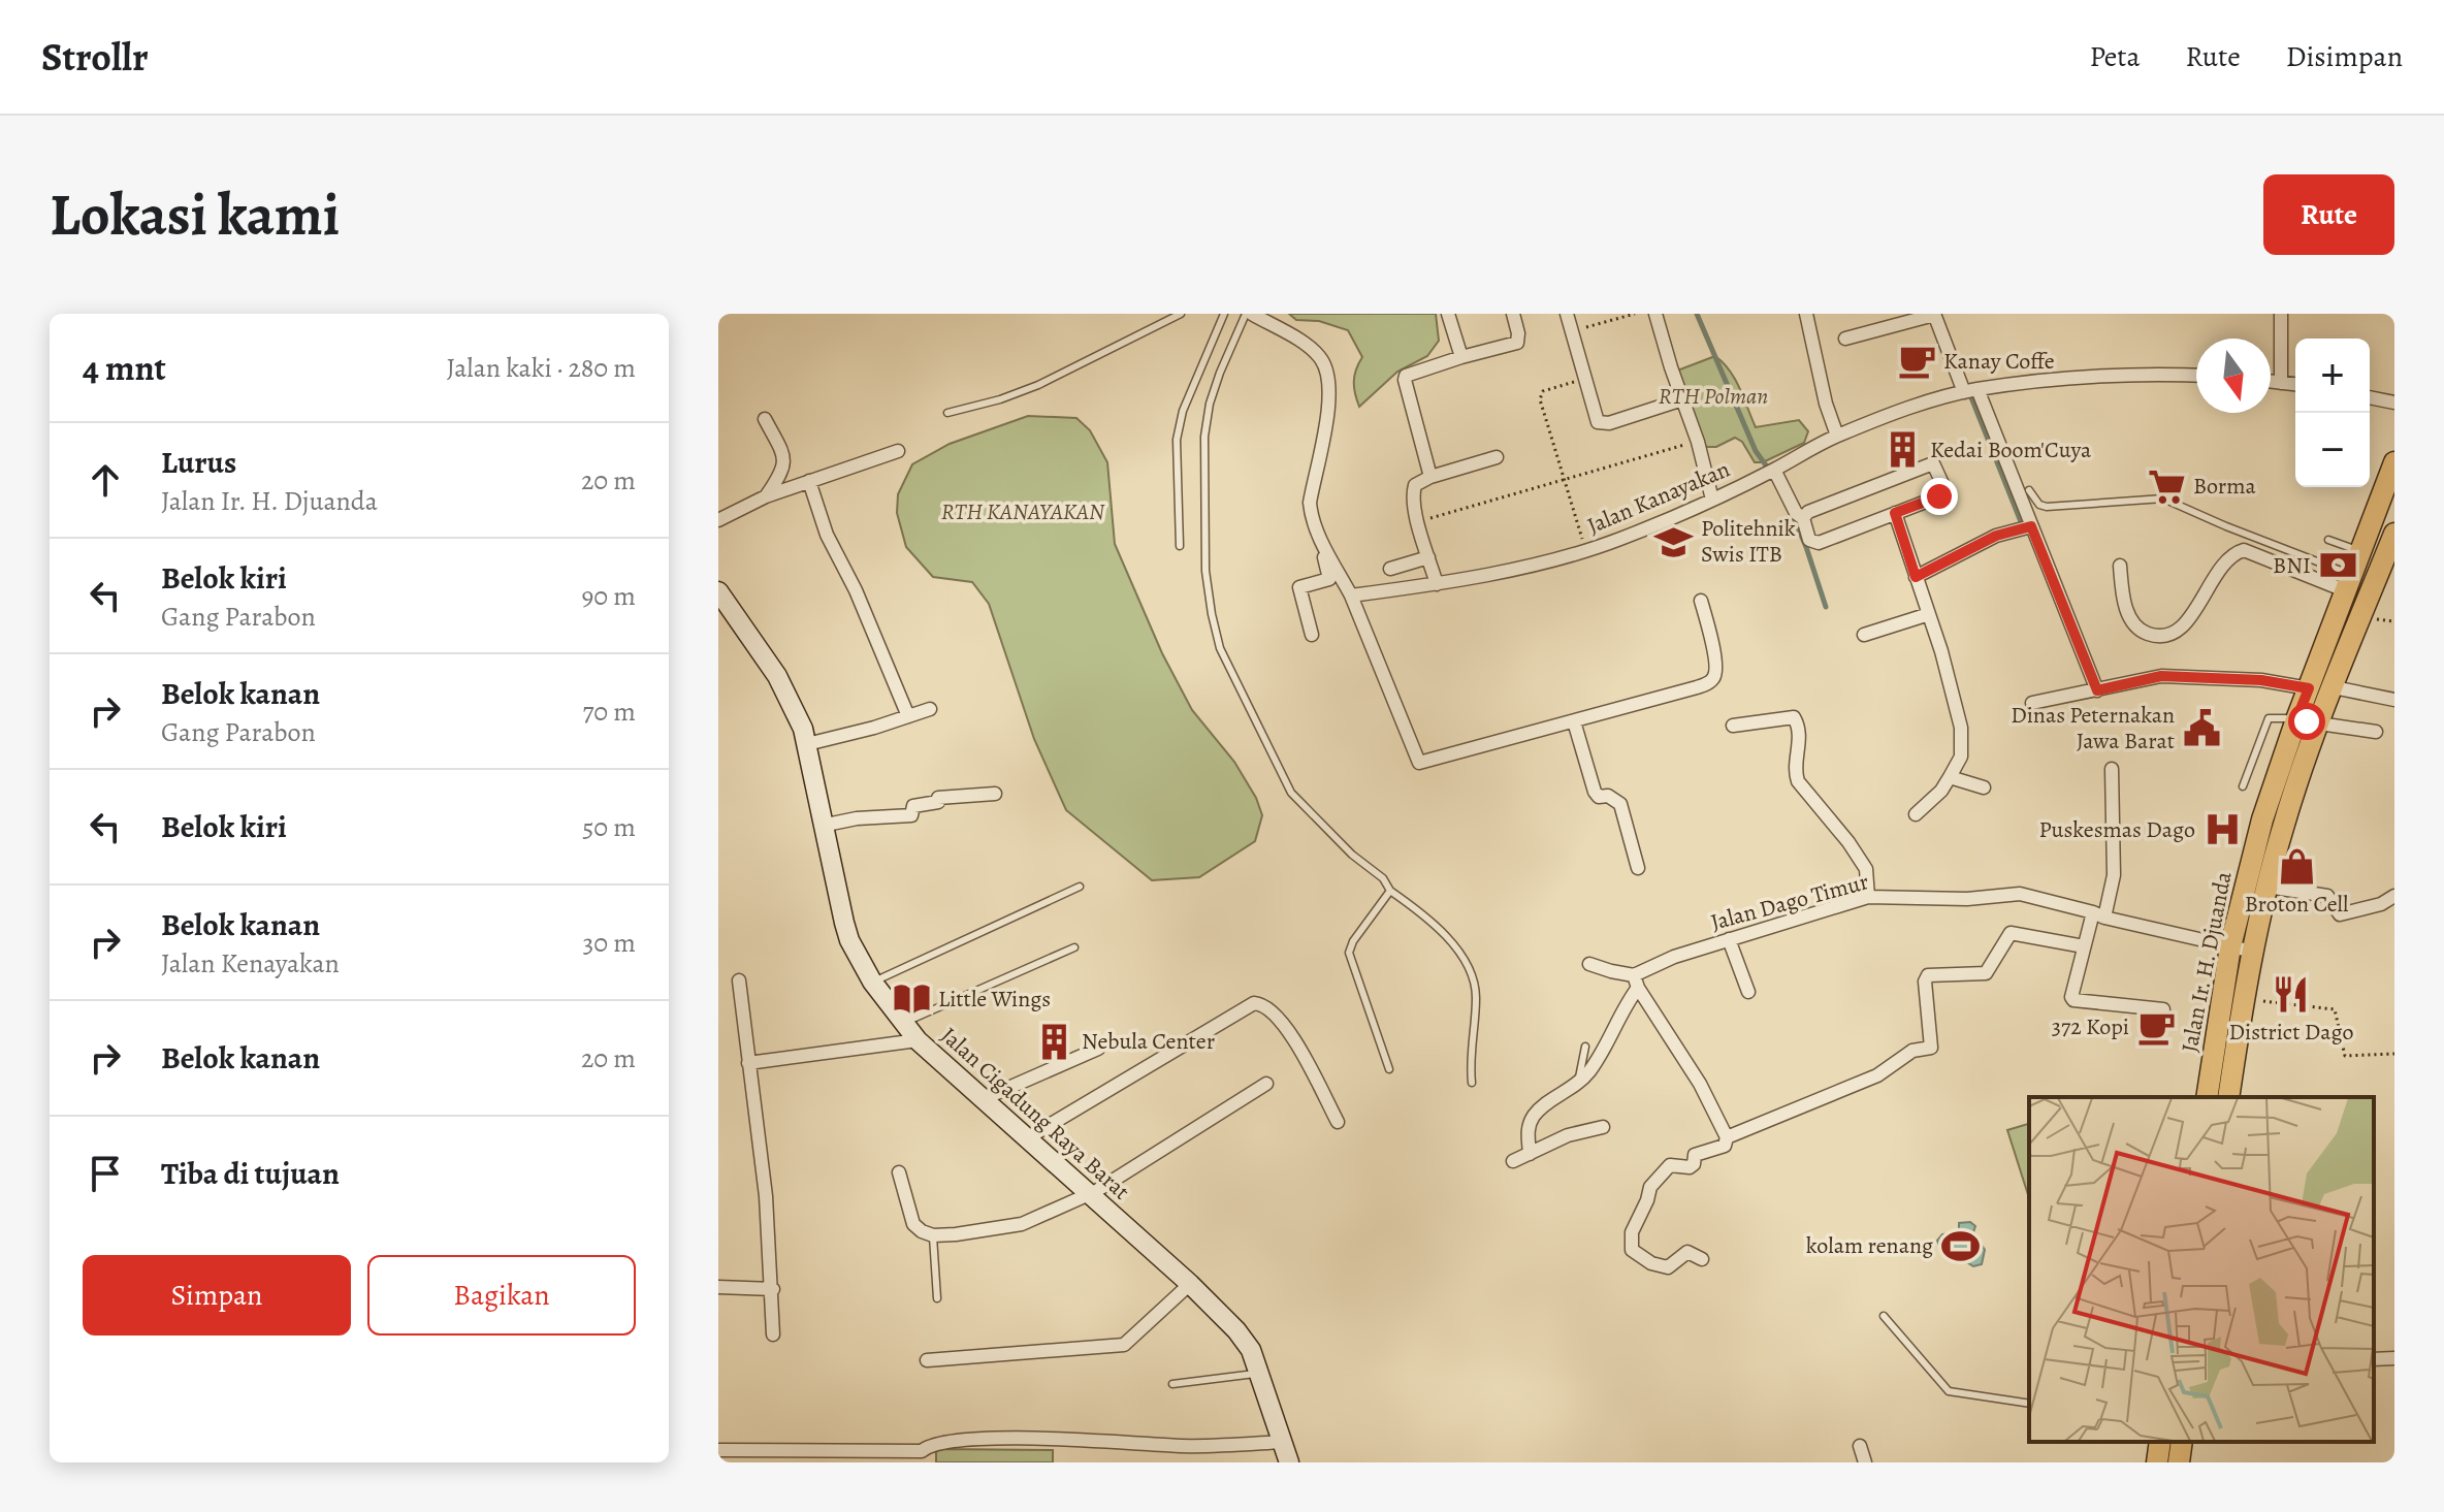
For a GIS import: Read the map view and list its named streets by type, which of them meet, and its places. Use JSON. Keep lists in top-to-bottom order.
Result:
{
  "streets": {
    "main road": ["Jalan Ir. H. Djuanda"],
    "street": ["Jalan Kanayakan", "Jalan Dago Timur", "Jalan Cigadung Raya Barat"]
  },
  "crossings": [
    ["Jalan Dago Timur", "Jalan Ir. H. Djuanda"]
  ],
  "parks": ["RTH Polman", "RTH KANAYAKAN"],
  "places": {
    "cafe": ["Kanay Coffe", "372 Kopi"],
    "building": ["Kedai Boom'Cuya", "Nebula Center"],
    "supermarket": ["Borma"],
    "school or university": ["Politehnik Swis ITB"],
    "bank": ["BNI"],
    "public building": ["Dinas Peternakan Jawa Barat"],
    "hospital": ["Puskesmas Dago"],
    "shop": ["Broton Cell"],
    "restaurant": ["District Dago"],
    "library": ["Little Wings"],
    "sports": ["kolam renang"]
  },
  "north": "bottom",
  "page": {
    "header": "Strollr",
    "nav": ["Peta", "Rute", "Disimpan"],
    "buttons": [
      "Rute",
      ["Simpan", "Bagikan"]
    ],
    "title": "Lokasi kami",
    "heading": ["4 mnt", "Jalan kaki · 280 m"],
    "map_buttons": ["+", "−"],
    "list": [
      ["Lurus", "Jalan Ir. H. Djuanda", "20 m"],
      ["Belok kiri", "Gang Parabon", "90 m"],
      ["Belok kanan", "Gang Parabon", "70 m"],
      ["Belok kiri", "50 m"],
      ["Belok kanan", "Jalan Kenayakan", "30 m"],
      ["Belok kanan", "20 m"],
      "Tiba di tujuan"
    ]
  }
}
